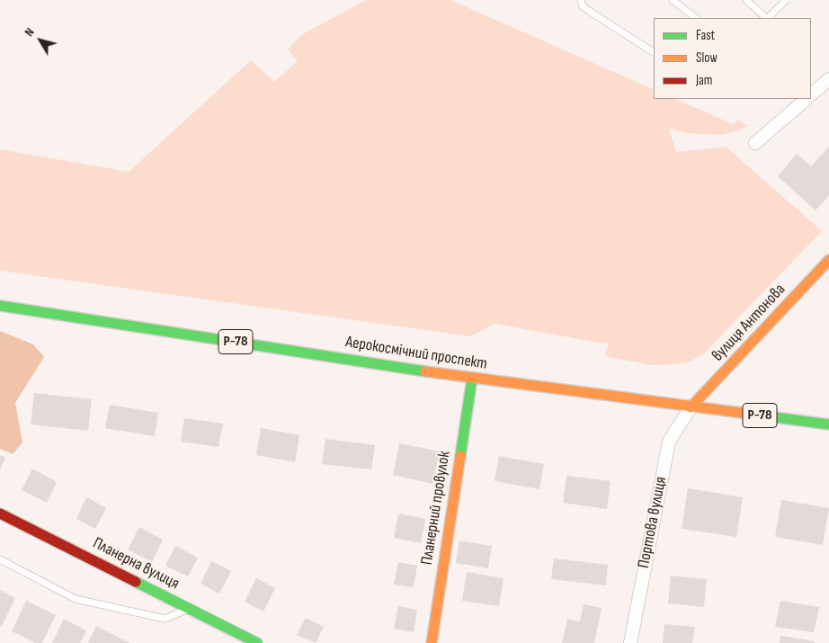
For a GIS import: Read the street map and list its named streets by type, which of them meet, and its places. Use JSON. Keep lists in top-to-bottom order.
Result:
{
  "streets": {
    "main road": [
      "вулиця Антонова",
      "Р-78",
      "Аерокосмічний проспект",
      "Планерний провулок",
      "Планерна вулиця"
    ],
    "street": ["Портова вулиця"]
  },
  "crossings": [
    ["вулиця Антонова", "Аерокосмічний проспект"],
    ["вулиця Антонова", "Портова вулиця"],
    ["Аерокосмічний проспект", "Планерний провулок"],
    ["Аерокосмічний проспект", "Портова вулиця"]
  ],
  "legend": ["Fast", "Slow", "Jam"],
  "north": "top left"
}
